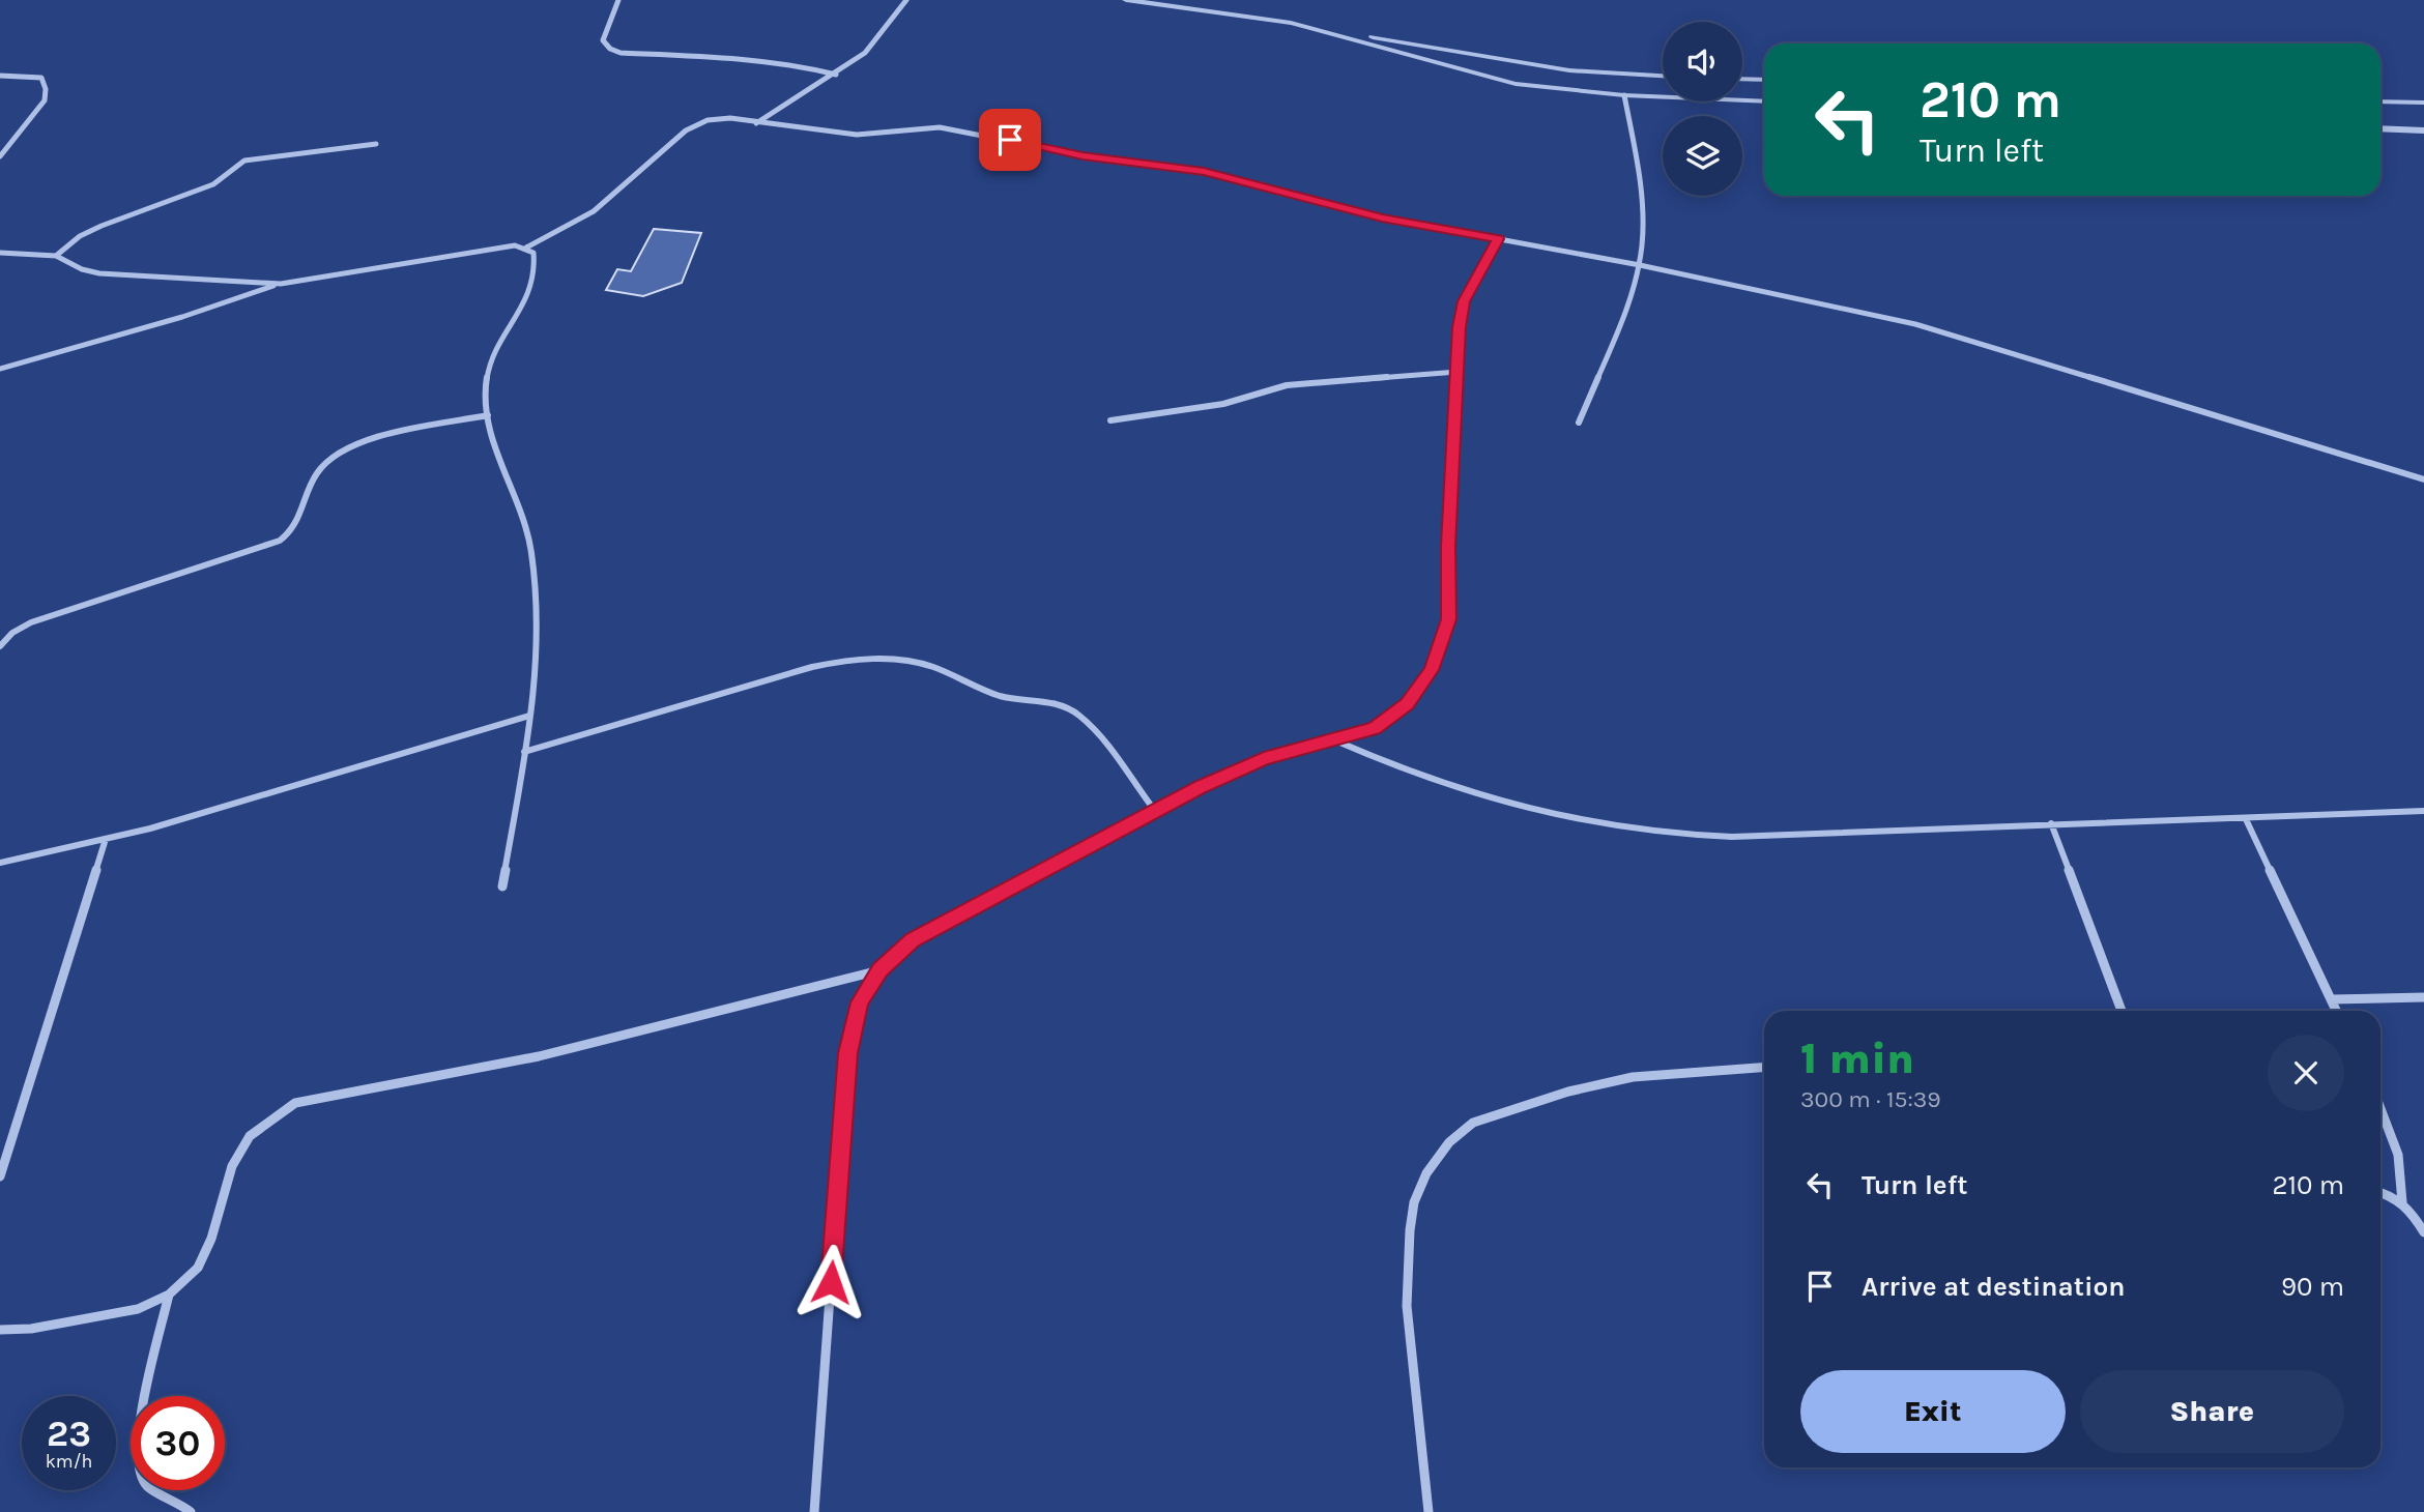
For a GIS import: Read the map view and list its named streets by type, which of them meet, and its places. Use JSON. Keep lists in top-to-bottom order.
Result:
{
  "page": {
    "turn": ["210 m", "Turn left"],
    "heading": ["1 min", "300 m · 15:39"],
    "list": [
      {
        "name": "Turn left",
        "value": "210 m"
      },
      {
        "name": "Arrive at destination",
        "value": "90 m"
      }
    ],
    "buttons": ["Exit", "Share"],
    "speed": "23 km/h",
    "limit": "30"
  }
}
